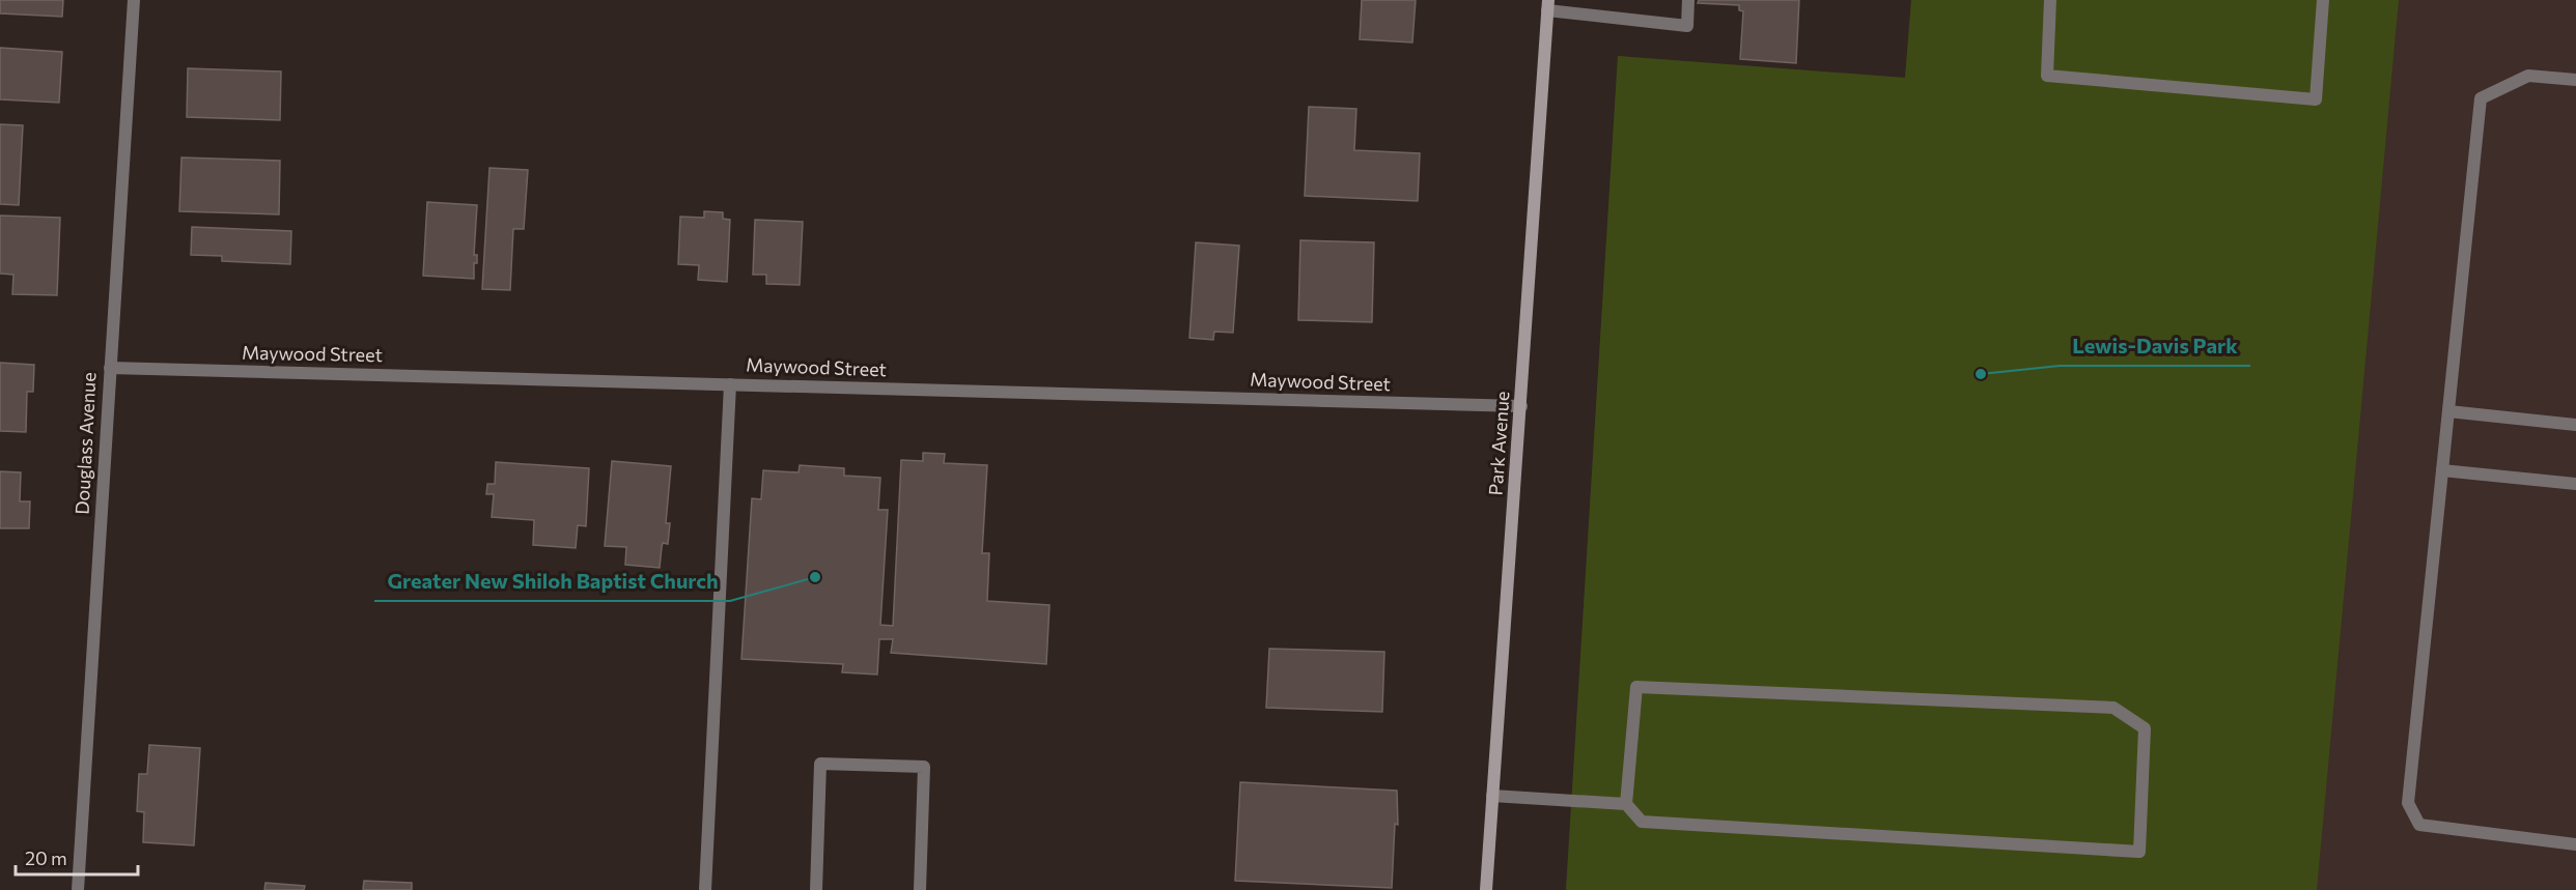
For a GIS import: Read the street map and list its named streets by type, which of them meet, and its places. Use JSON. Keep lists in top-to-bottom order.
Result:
{
  "streets": {
    "main road": ["Park Avenue"],
    "street": ["Maywood Street", "Douglass Avenue"]
  },
  "crossings": [
    ["Maywood Street", "Douglass Avenue"],
    ["Maywood Street", "Park Avenue"]
  ],
  "places": ["Lewis-Davis Park", "Greater New Shiloh Baptist Church"],
  "scale_bar": "20 m"
}
